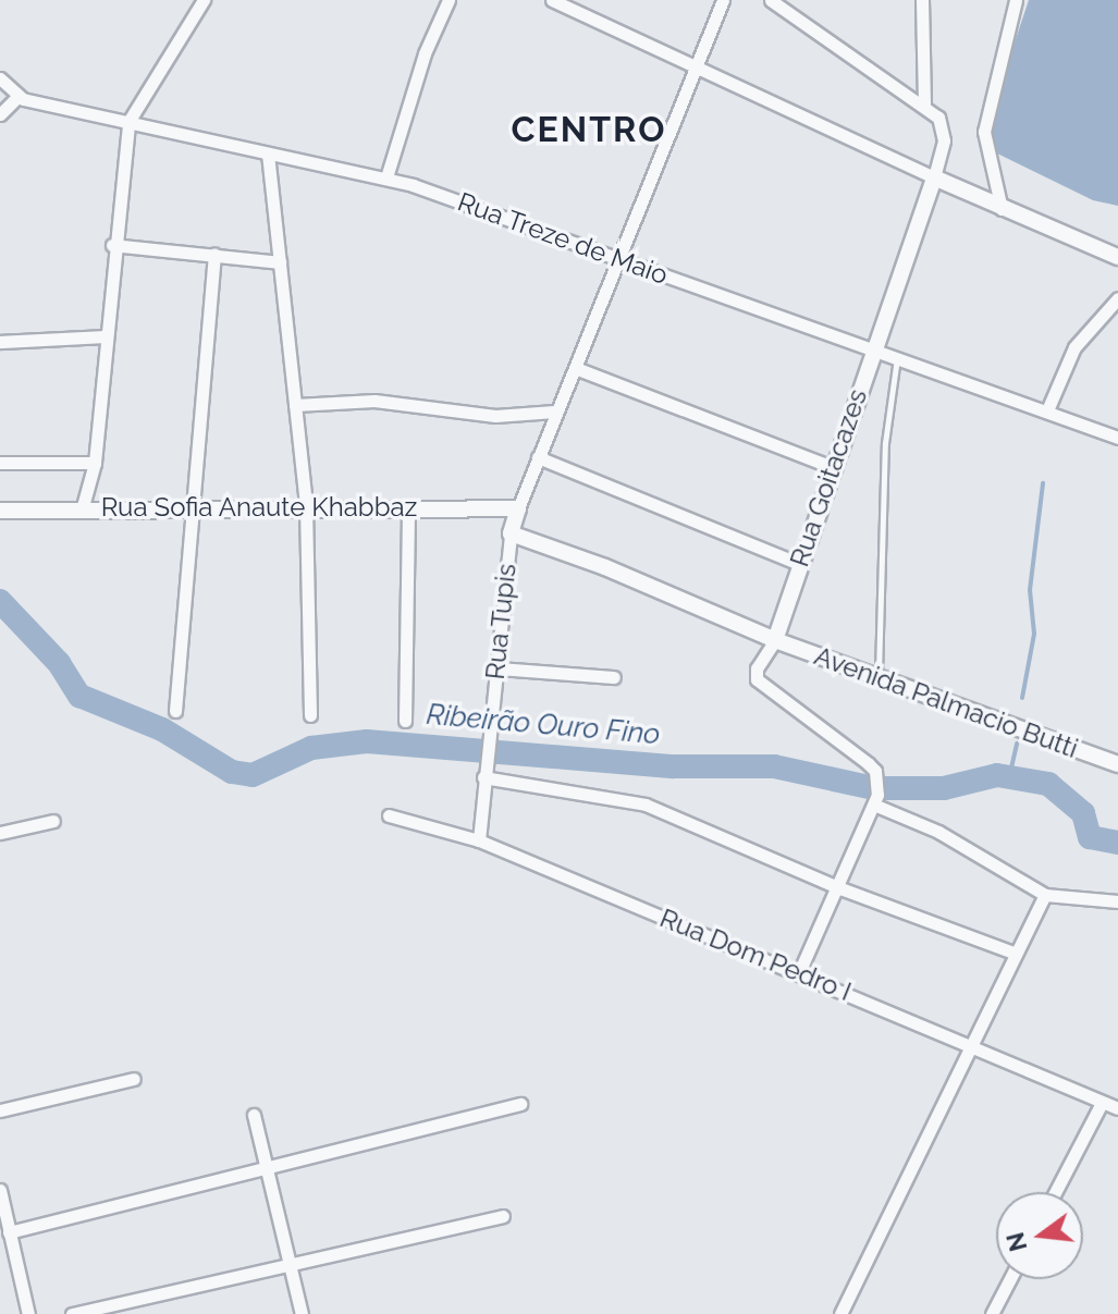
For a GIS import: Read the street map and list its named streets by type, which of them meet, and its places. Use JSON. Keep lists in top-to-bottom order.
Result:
{
  "streets": {
    "street": [
      "Rua Treze de Maio",
      "Rua Goitacazes",
      "Rua Sofia Anaute Khabbaz",
      "Rua Tupis",
      "Avenida Palmacio Butti",
      "Rua Dom Pedro I"
    ]
  },
  "crossings": [
    ["Rua Treze de Maio", "Rua Goitacazes"],
    ["Rua Goitacazes", "Avenida Palmacio Butti"],
    ["Rua Sofia Anaute Khabbaz", "Rua Tupis"],
    ["Rua Tupis", "Avenida Palmacio Butti"],
    ["Rua Tupis", "Rua Dom Pedro I"]
  ],
  "districts": ["CENTRO"],
  "water": ["Ribeirão Ouro Fino"],
  "north": "left"
}
